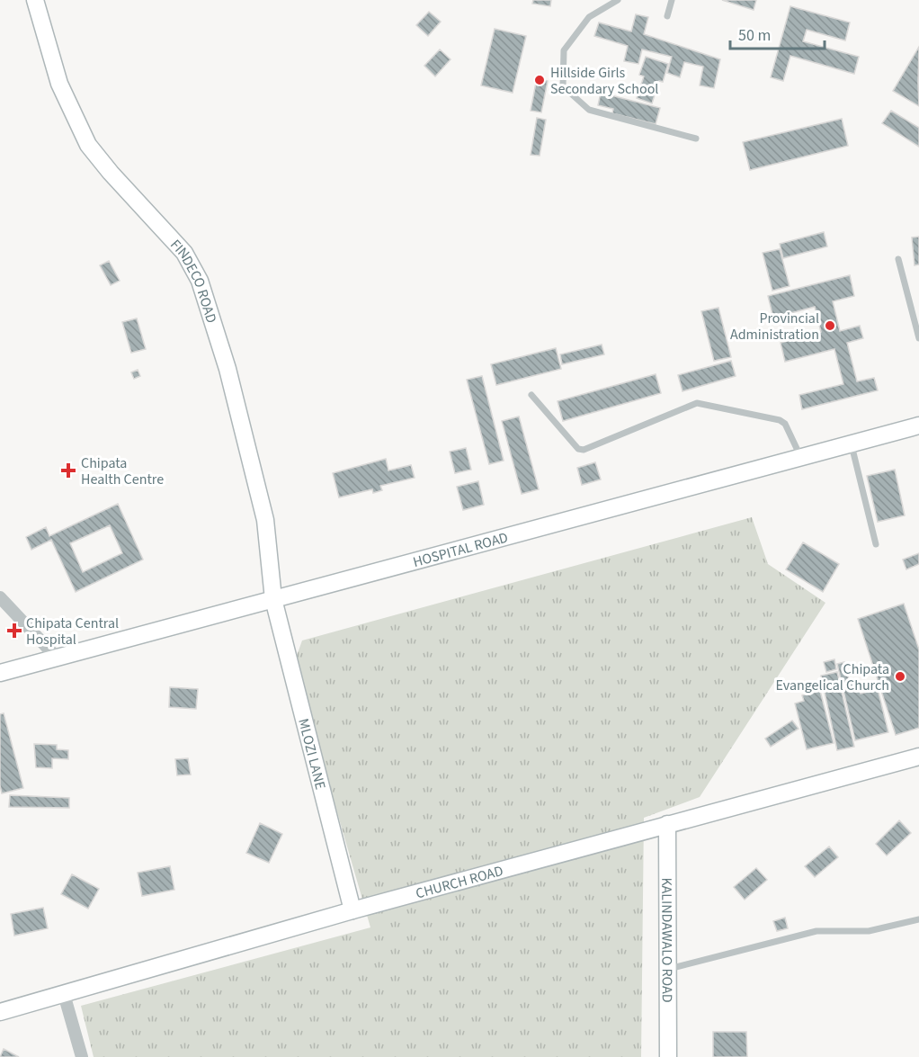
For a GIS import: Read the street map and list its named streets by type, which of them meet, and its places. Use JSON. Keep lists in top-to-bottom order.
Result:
{
  "streets": {
    "street": [
      "FINDECO ROAD",
      "HOSPITAL ROAD",
      "MLOZI LANE",
      "CHURCH ROAD",
      "KALINDAWALO ROAD"
    ]
  },
  "crossings": [
    ["FINDECO ROAD", "HOSPITAL ROAD"],
    ["FINDECO ROAD", "MLOZI LANE"],
    ["HOSPITAL ROAD", "MLOZI LANE"],
    ["MLOZI LANE", "CHURCH ROAD"],
    ["CHURCH ROAD", "KALINDAWALO ROAD"]
  ],
  "places": {
    "other": ["Hillside Girls Secondary School", "Provincial Administration", "Chipata Evangelical Church"],
    "health": ["Chipata Health Centre", "Chipata Central Hospital"]
  },
  "scale_bar": "50 m"
}
